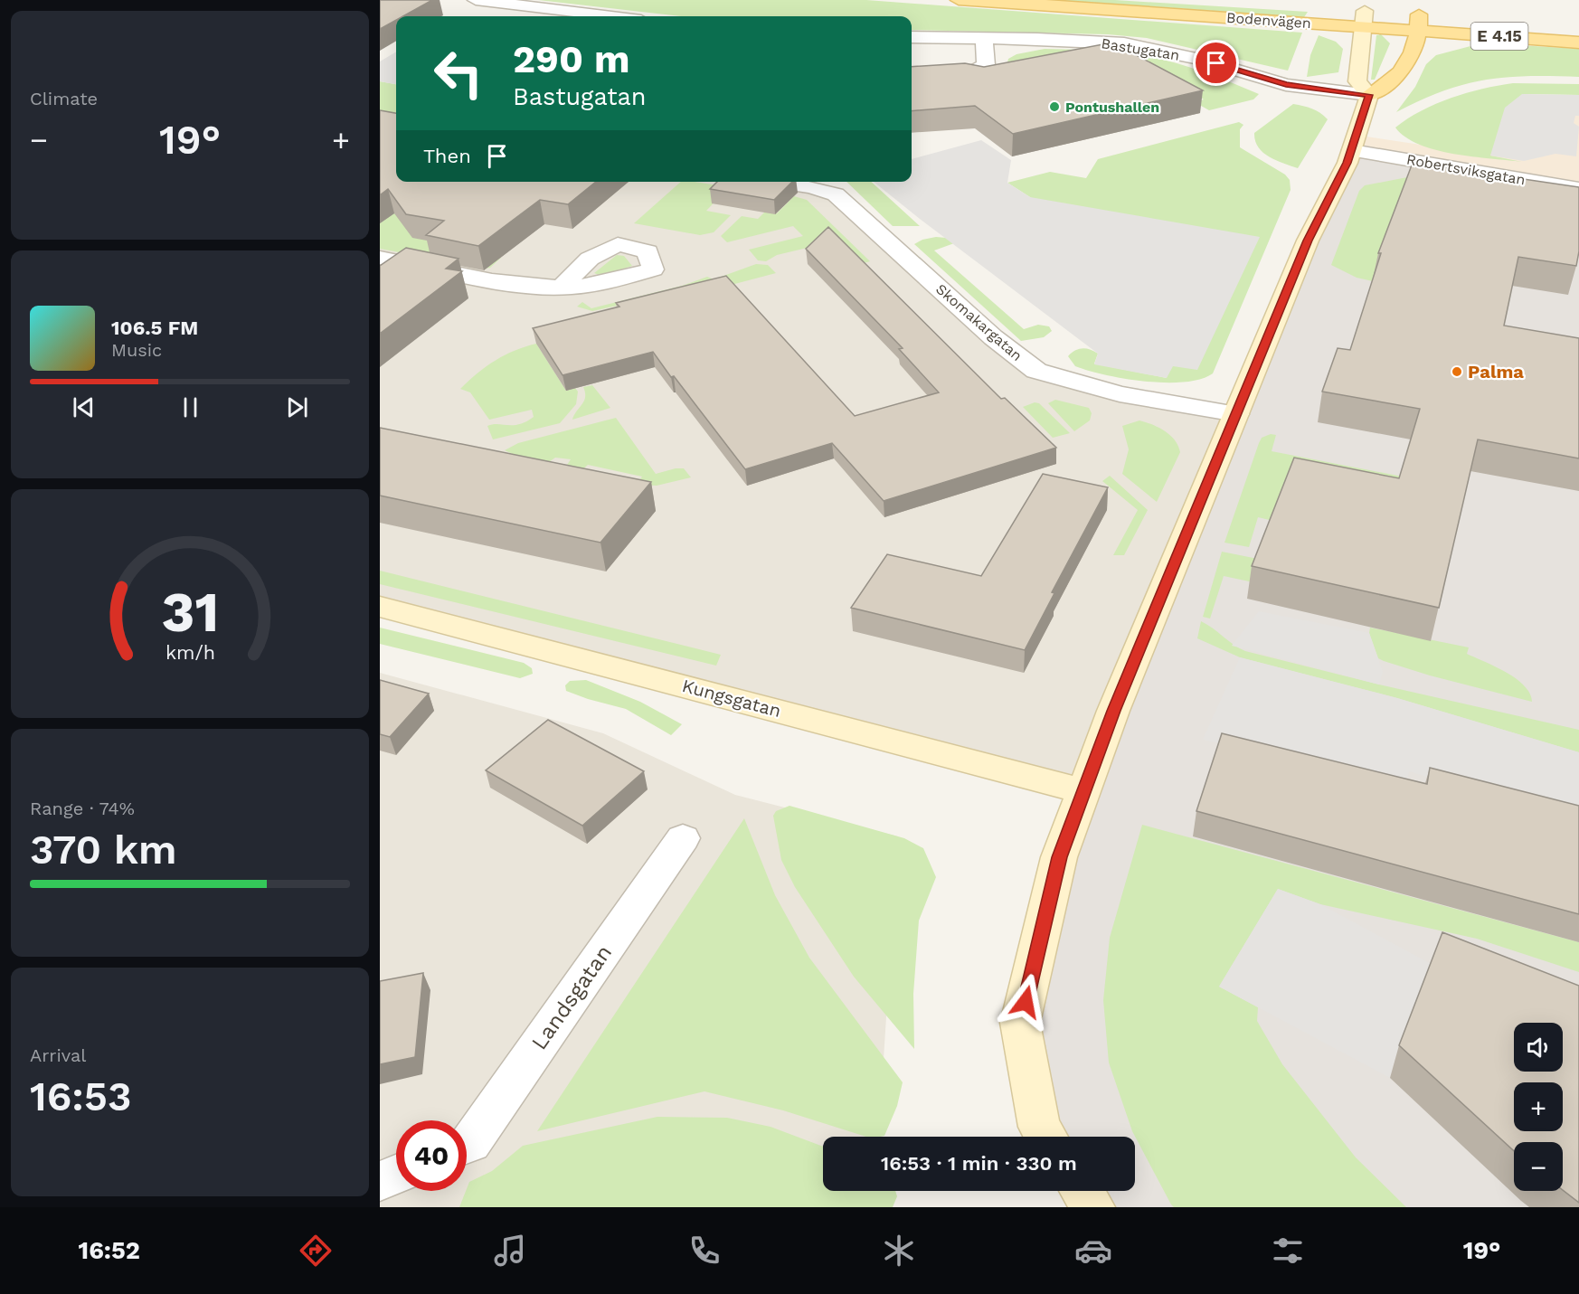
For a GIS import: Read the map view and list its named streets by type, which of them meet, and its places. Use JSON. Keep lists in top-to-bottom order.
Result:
{
  "streets": {
    "main road": ["Bodenvägen", "E 4.15"],
    "street": [
      "Bastugatan",
      "Robertsviksgatan",
      "Skomakargatan",
      "Kungsgatan",
      "Landsgatan"
    ]
  },
  "places": ["Pontushallen", "Palma"],
  "page": {
    "tile": [
      "Climate",
      ["Range · 74%", "370 km"],
      ["Arrival", "16:53"]
    ],
    "turn": ["290 m", "Bastugatan"],
    "heat": ["−", "19°", "+"],
    "then": "Then",
    "song": ["106.5 FM", "Music"],
    "map_buttons": ["+", "−"],
    "limit": "40",
    "trip": "16:53 · 1 min · 330 m",
    "tabs": ["16:52", "19°"],
    "gauge": ["31", "km/h"]
  }
}
